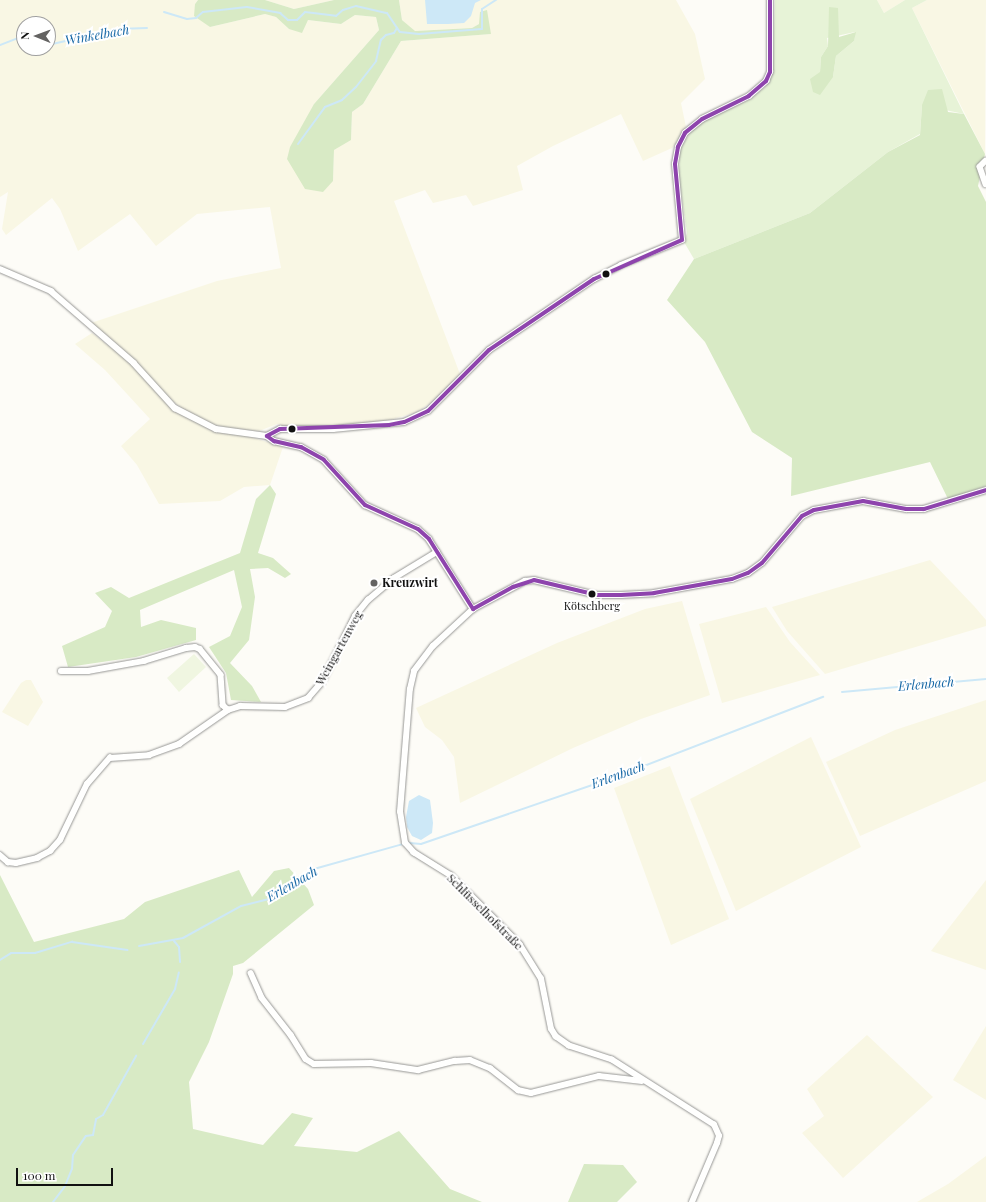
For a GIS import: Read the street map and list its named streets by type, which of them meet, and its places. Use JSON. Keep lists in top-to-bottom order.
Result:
{
  "streets": {
    "street": ["Weingartenweg", "Schlüsselhofstraße"]
  },
  "water": ["Winkelbach", "Erlenbach"],
  "places": ["Kreuzwirt", "Kötschberg"],
  "scale_bar": "100 m",
  "north": "left"
}
